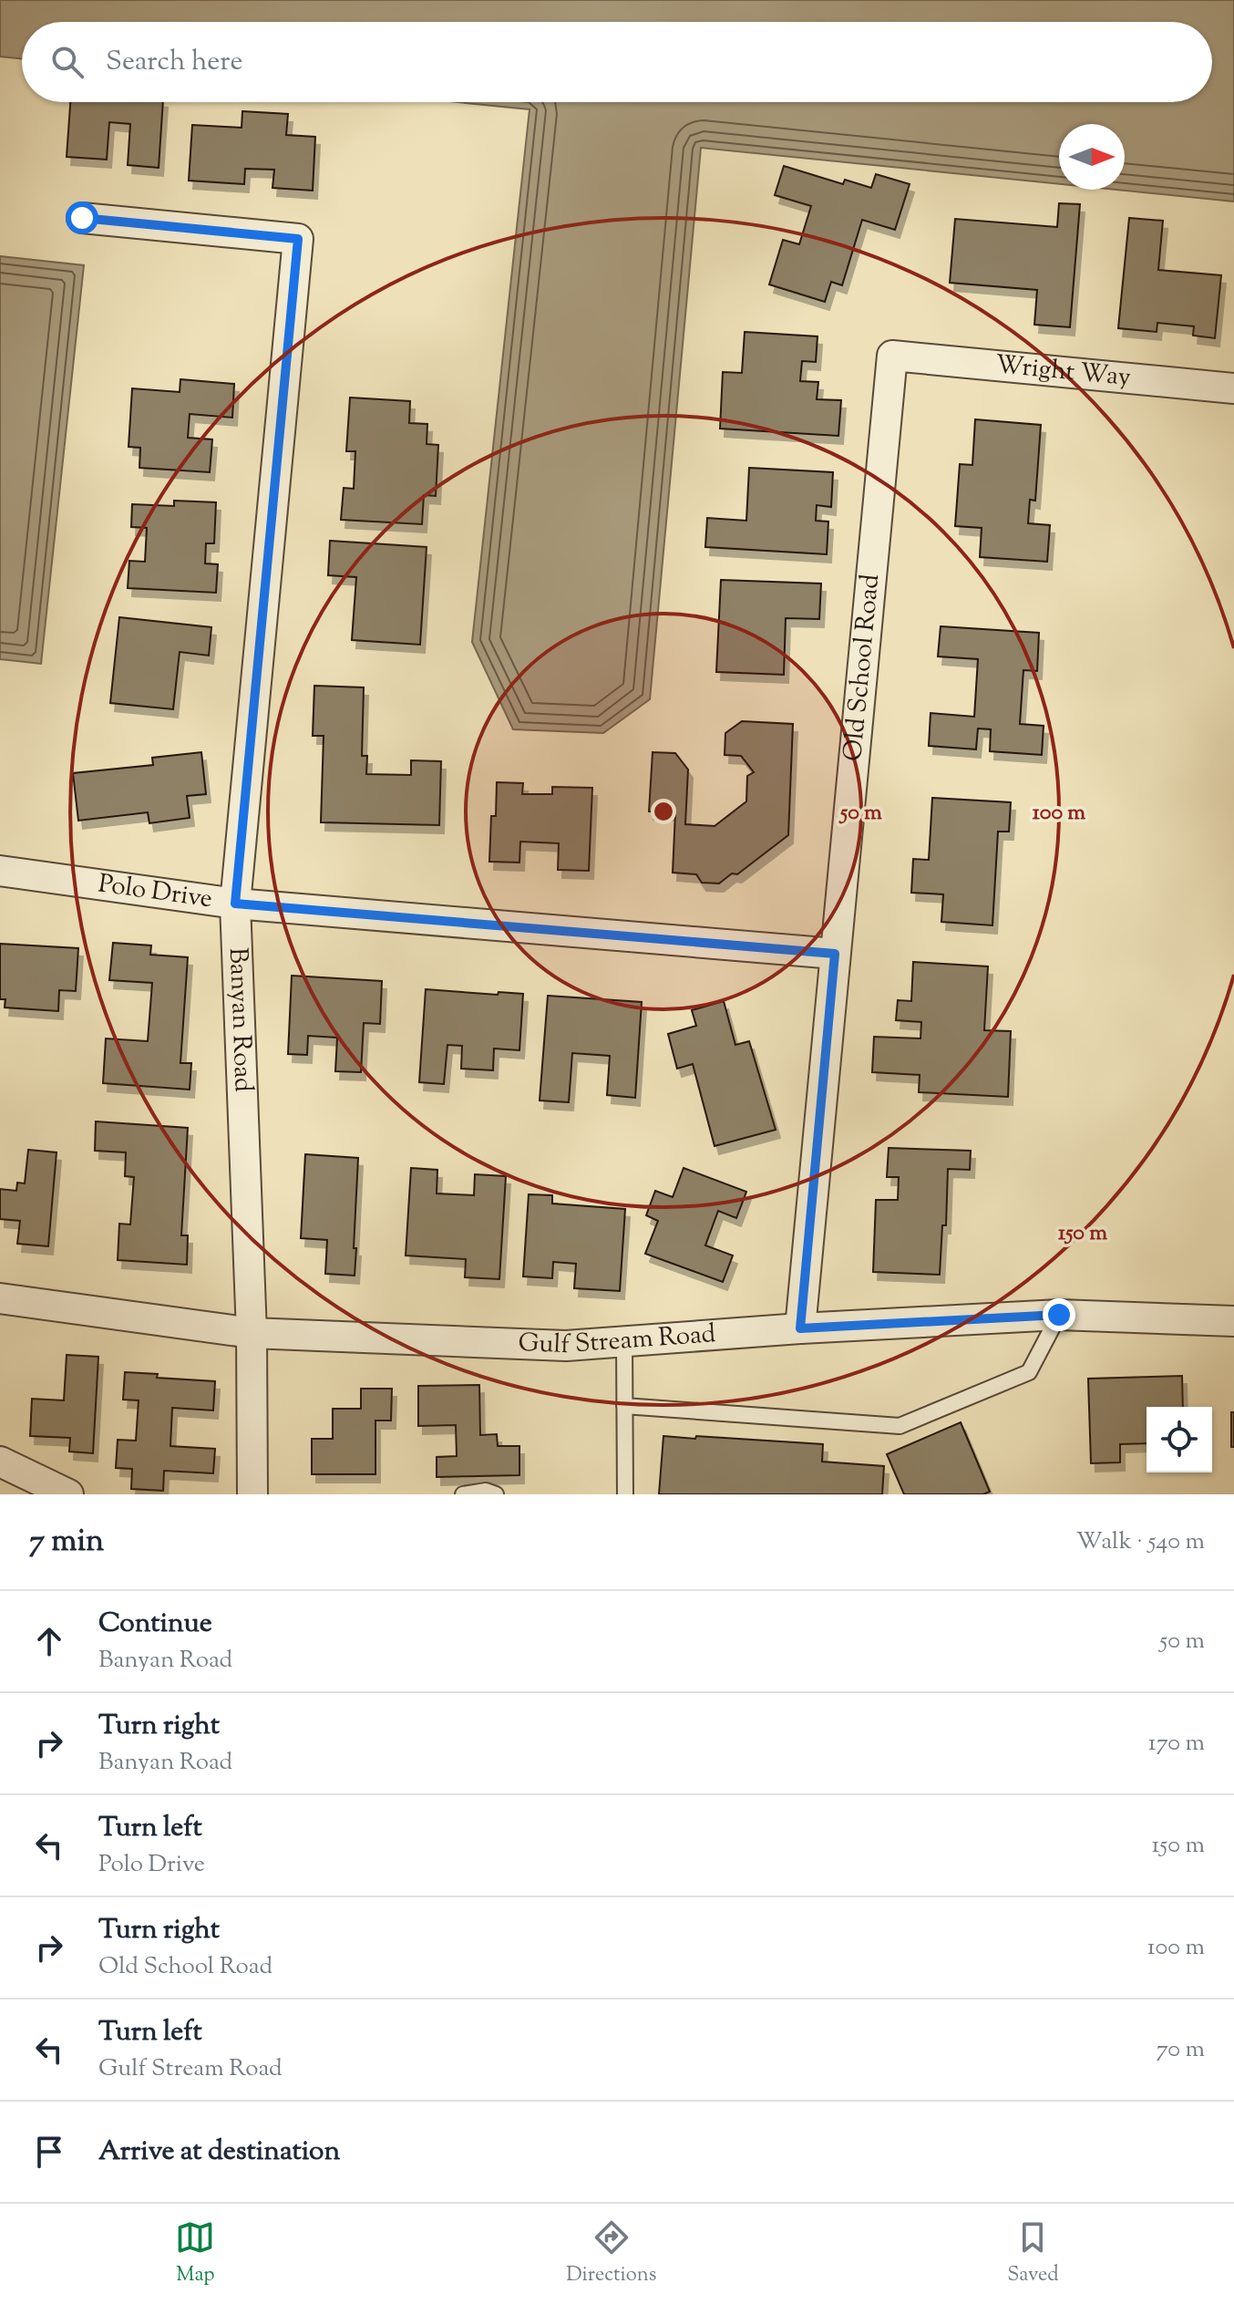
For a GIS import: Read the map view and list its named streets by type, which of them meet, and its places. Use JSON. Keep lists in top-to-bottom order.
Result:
{
  "streets": {
    "street": [
      "Wright Way",
      "Old School Road",
      "Polo Drive",
      "Banyan Road",
      "Gulf Stream Road"
    ]
  },
  "crossings": [
    ["Wright Way", "Old School Road"],
    ["Old School Road", "Polo Drive"],
    ["Old School Road", "Gulf Stream Road"],
    ["Polo Drive", "Banyan Road"],
    ["Banyan Road", "Gulf Stream Road"]
  ],
  "north": "right",
  "page": {
    "search": "Search here",
    "heading": ["7 min", "Walk · 540 m"],
    "list": [
      ["Continue", "Banyan Road", "50 m"],
      ["Turn right", "Banyan Road", "170 m"],
      ["Turn left", "Polo Drive", "150 m"],
      ["Turn right", "Old School Road", "100 m"],
      ["Turn left", "Gulf Stream Road", "70 m"],
      "Arrive at destination"
    ],
    "nav": ["Map", "Directions", "Saved"]
  },
  "rings": ["50 m", "100 m", "150 m"]
}
